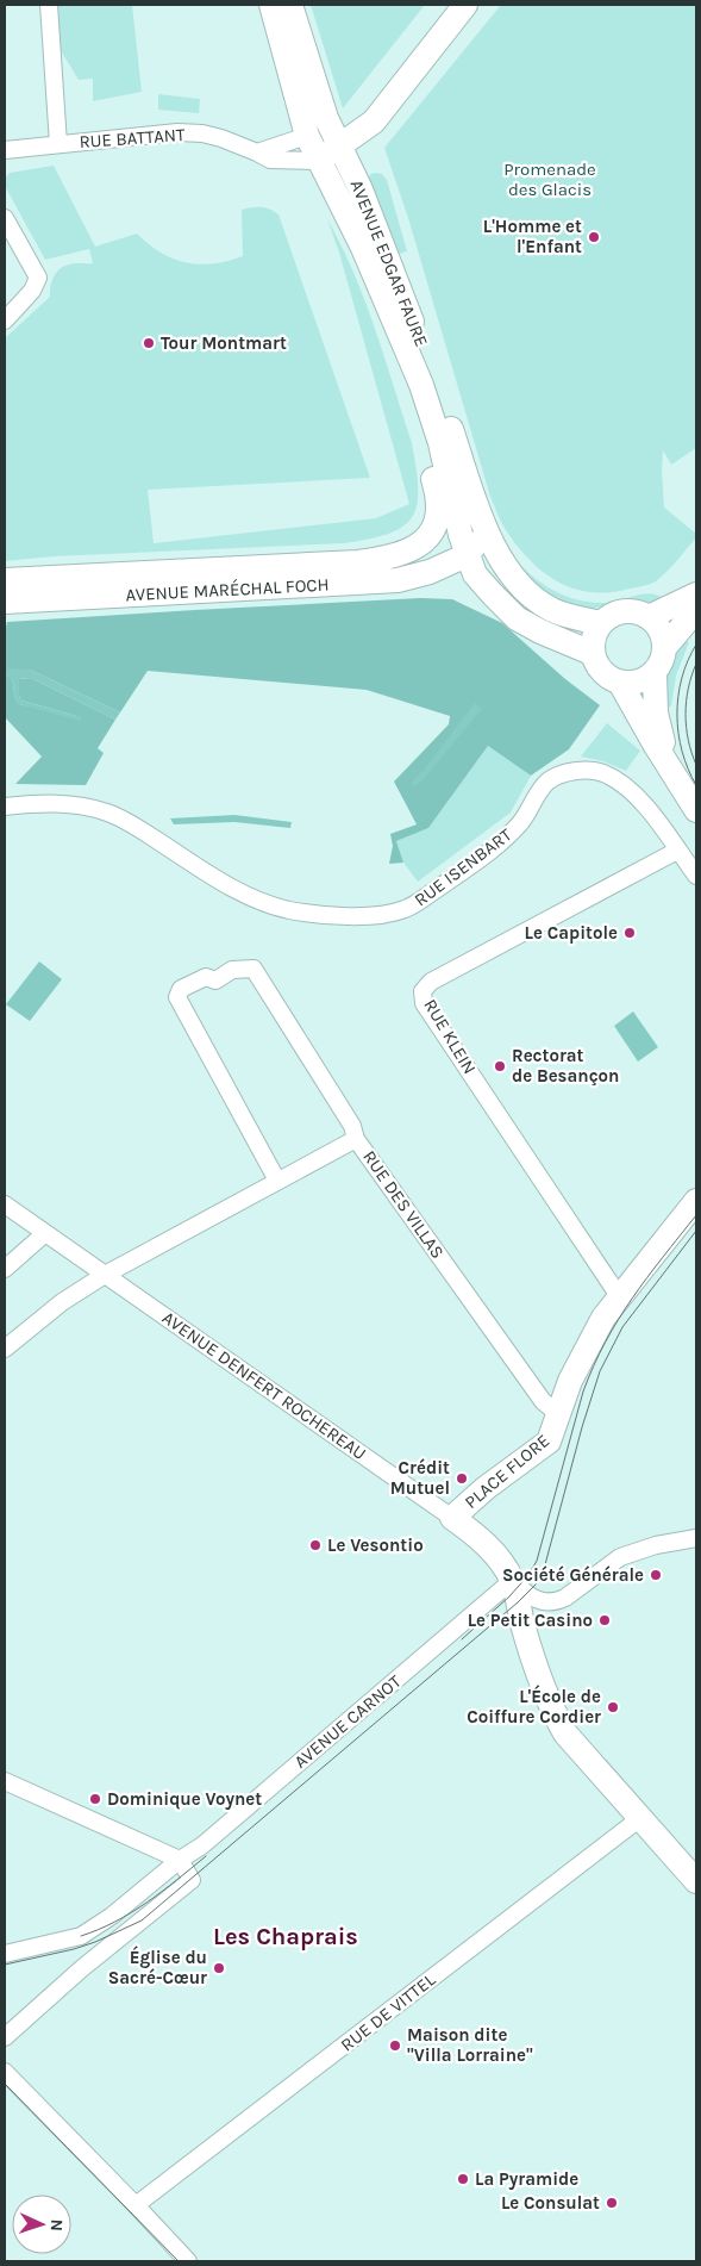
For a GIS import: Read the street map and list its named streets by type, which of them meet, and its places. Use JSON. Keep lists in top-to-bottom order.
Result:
{
  "streets": {
    "main road": [
      "AVENUE EDGAR FAURE",
      "AVENUE MARÉCHAL FOCH",
      "AVENUE DENFERT ROCHEREAU",
      "PLACE FLORE"
    ],
    "street": [
      "RUE BATTANT",
      "RUE ISENBART",
      "RUE KLEIN",
      "RUE DES VILLAS",
      "AVENUE CARNOT",
      "RUE DE VITTEL"
    ]
  },
  "crossings": [
    ["RUE BATTANT", "AVENUE EDGAR FAURE"],
    ["AVENUE EDGAR FAURE", "AVENUE MARÉCHAL FOCH"],
    ["RUE ISENBART", "RUE KLEIN"],
    ["RUE DES VILLAS", "AVENUE DENFERT ROCHEREAU"],
    ["RUE DES VILLAS", "PLACE FLORE"],
    ["AVENUE DENFERT ROCHEREAU", "PLACE FLORE"],
    ["AVENUE DENFERT ROCHEREAU", "AVENUE CARNOT"]
  ],
  "districts": ["Les Chaprais"],
  "parks": ["Promenade des Glacis"],
  "places": [
    "L'Homme et l'Enfant",
    "Tour Montmart",
    "Le Capitole",
    "Rectorat de Besançon",
    "Crédit Mutuel",
    "Le Vesontio",
    "Société Générale",
    "Le Petit Casino",
    "L'École de Coiffure Cordier",
    "Dominique Voynet",
    "Église du Sacré-Cœur",
    "Maison dite \"Villa Lorraine\"",
    "La Pyramide",
    "Le Consulat"
  ],
  "north": "right"
}
